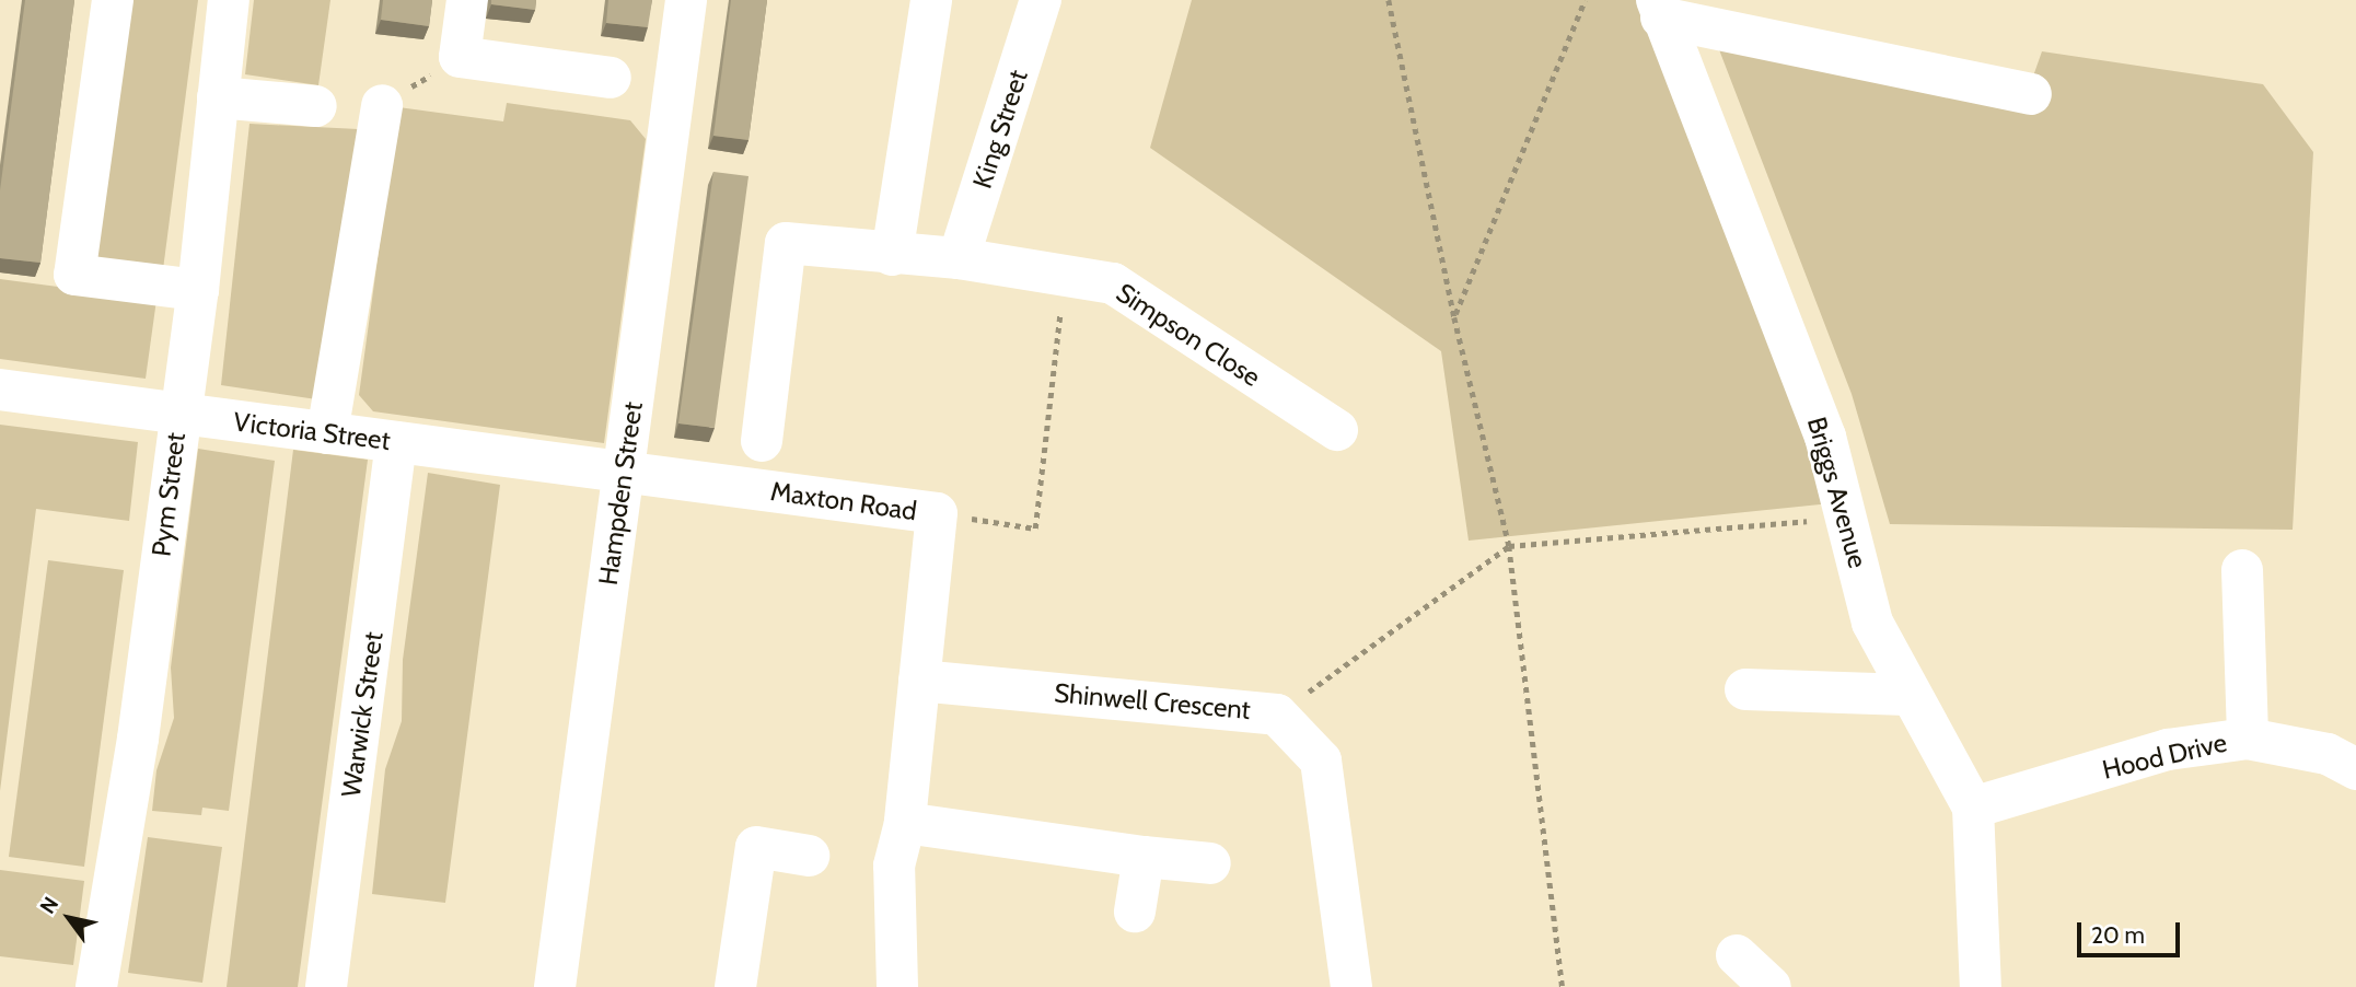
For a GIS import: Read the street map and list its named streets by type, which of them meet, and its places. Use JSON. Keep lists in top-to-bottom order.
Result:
{
  "streets": {
    "street": [
      "King Street",
      "Simpson Close",
      "Victoria Street",
      "Briggs Avenue",
      "Hampden Street",
      "Pym Street",
      "Maxton Road",
      "Shinwell Crescent",
      "Warwick Street",
      "Hood Drive"
    ]
  },
  "crossings": [
    ["King Street", "Simpson Close"],
    ["Victoria Street", "Hampden Street"],
    ["Victoria Street", "Pym Street"],
    ["Victoria Street", "Maxton Road"],
    ["Victoria Street", "Warwick Street"],
    ["Briggs Avenue", "Hood Drive"],
    ["Hampden Street", "Maxton Road"],
    ["Maxton Road", "Shinwell Crescent"]
  ],
  "scale_bar": "20 m",
  "north": "top left"
}
